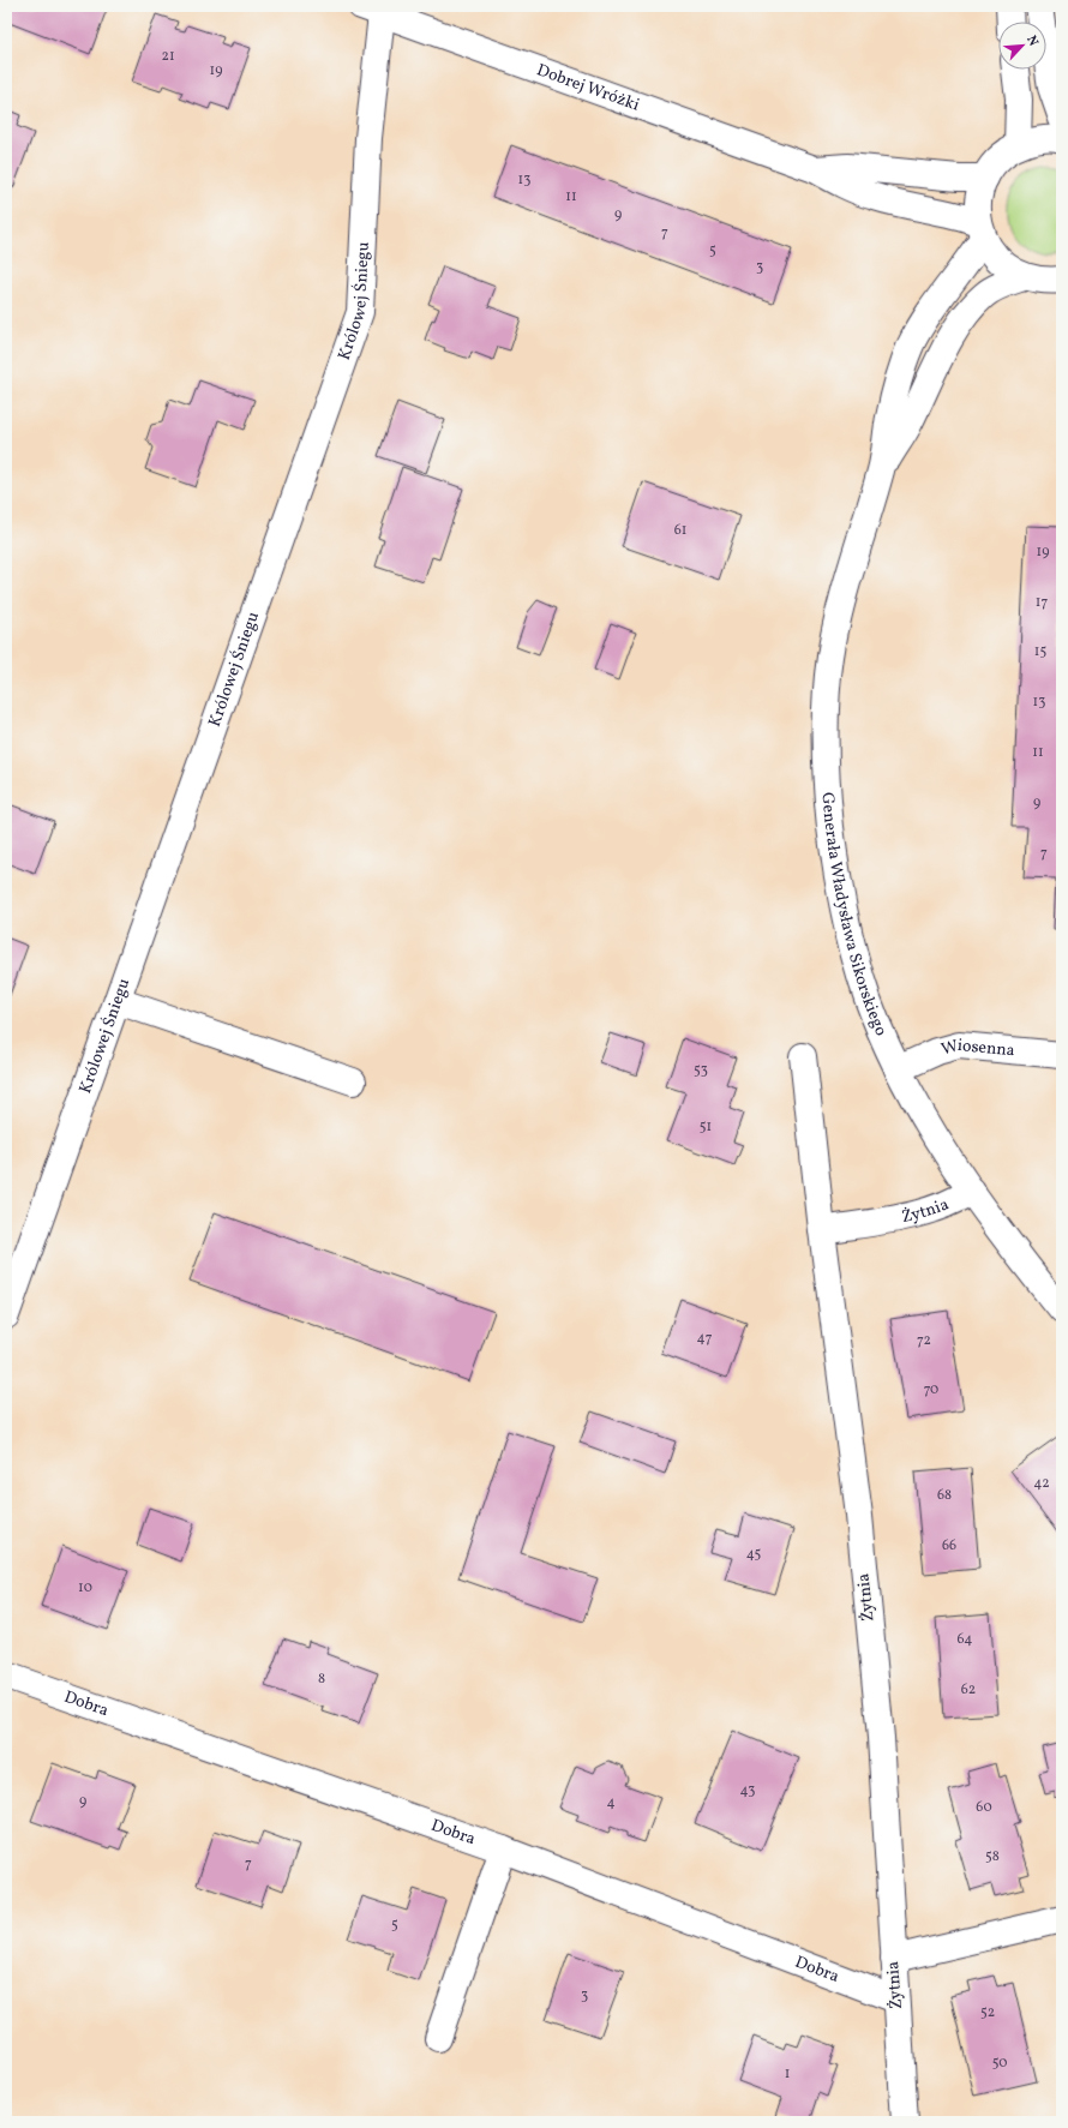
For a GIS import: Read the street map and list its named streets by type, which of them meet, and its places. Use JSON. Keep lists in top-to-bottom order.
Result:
{
  "streets": {
    "street": [
      "Dobrej Wróżki",
      "Królowej Śniegu",
      "Generała Władysława Sikorskiego",
      "Wiosenna",
      "Żytnia",
      "Dobra"
    ]
  },
  "crossings": [
    ["Dobrej Wróżki", "Królowej Śniegu"],
    ["Dobrej Wróżki", "Generała Władysława Sikorskiego"],
    ["Generała Władysława Sikorskiego", "Wiosenna"],
    ["Generała Władysława Sikorskiego", "Żytnia"],
    ["Żytnia", "Dobra"]
  ],
  "house_numbers": [
    "21",
    "19",
    "13",
    "11",
    "9",
    "7",
    "5",
    "3",
    "61",
    "19",
    "17",
    "15",
    "13",
    "11",
    "9",
    "7",
    "53",
    "51",
    "47",
    "72",
    "70",
    "42",
    "68",
    "66",
    "45",
    "10",
    "64",
    "8",
    "62",
    "43",
    "9",
    "4",
    "60",
    "58",
    "7",
    "5",
    "3",
    "52",
    "50",
    "1"
  ],
  "north": "top right"
}
